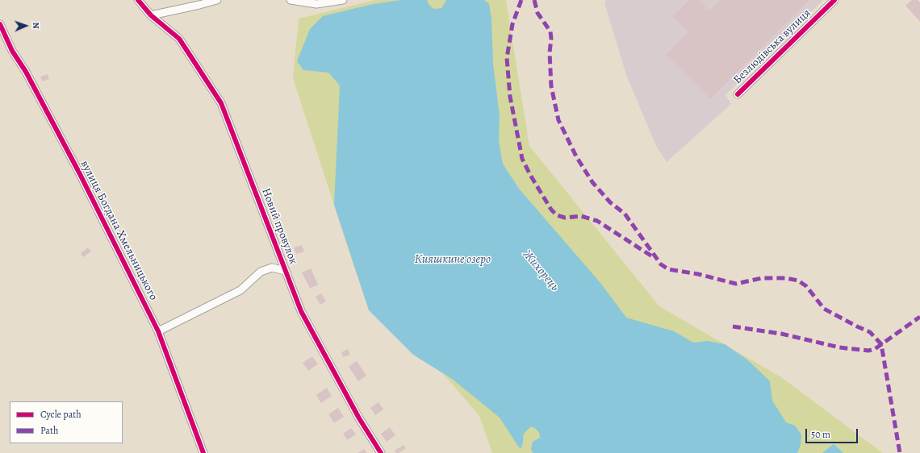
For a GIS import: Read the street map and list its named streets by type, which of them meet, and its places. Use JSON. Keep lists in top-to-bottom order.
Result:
{
  "streets": {
    "street": ["Безлюдівська вулиця", "Новий провулок", "вулиця Богдана Хмельницького"]
  },
  "water": ["Кияшкине озеро", "Жихорець"],
  "legend": ["Cycle path", "Path"],
  "scale_bar": "50 m",
  "north": "right"
}
